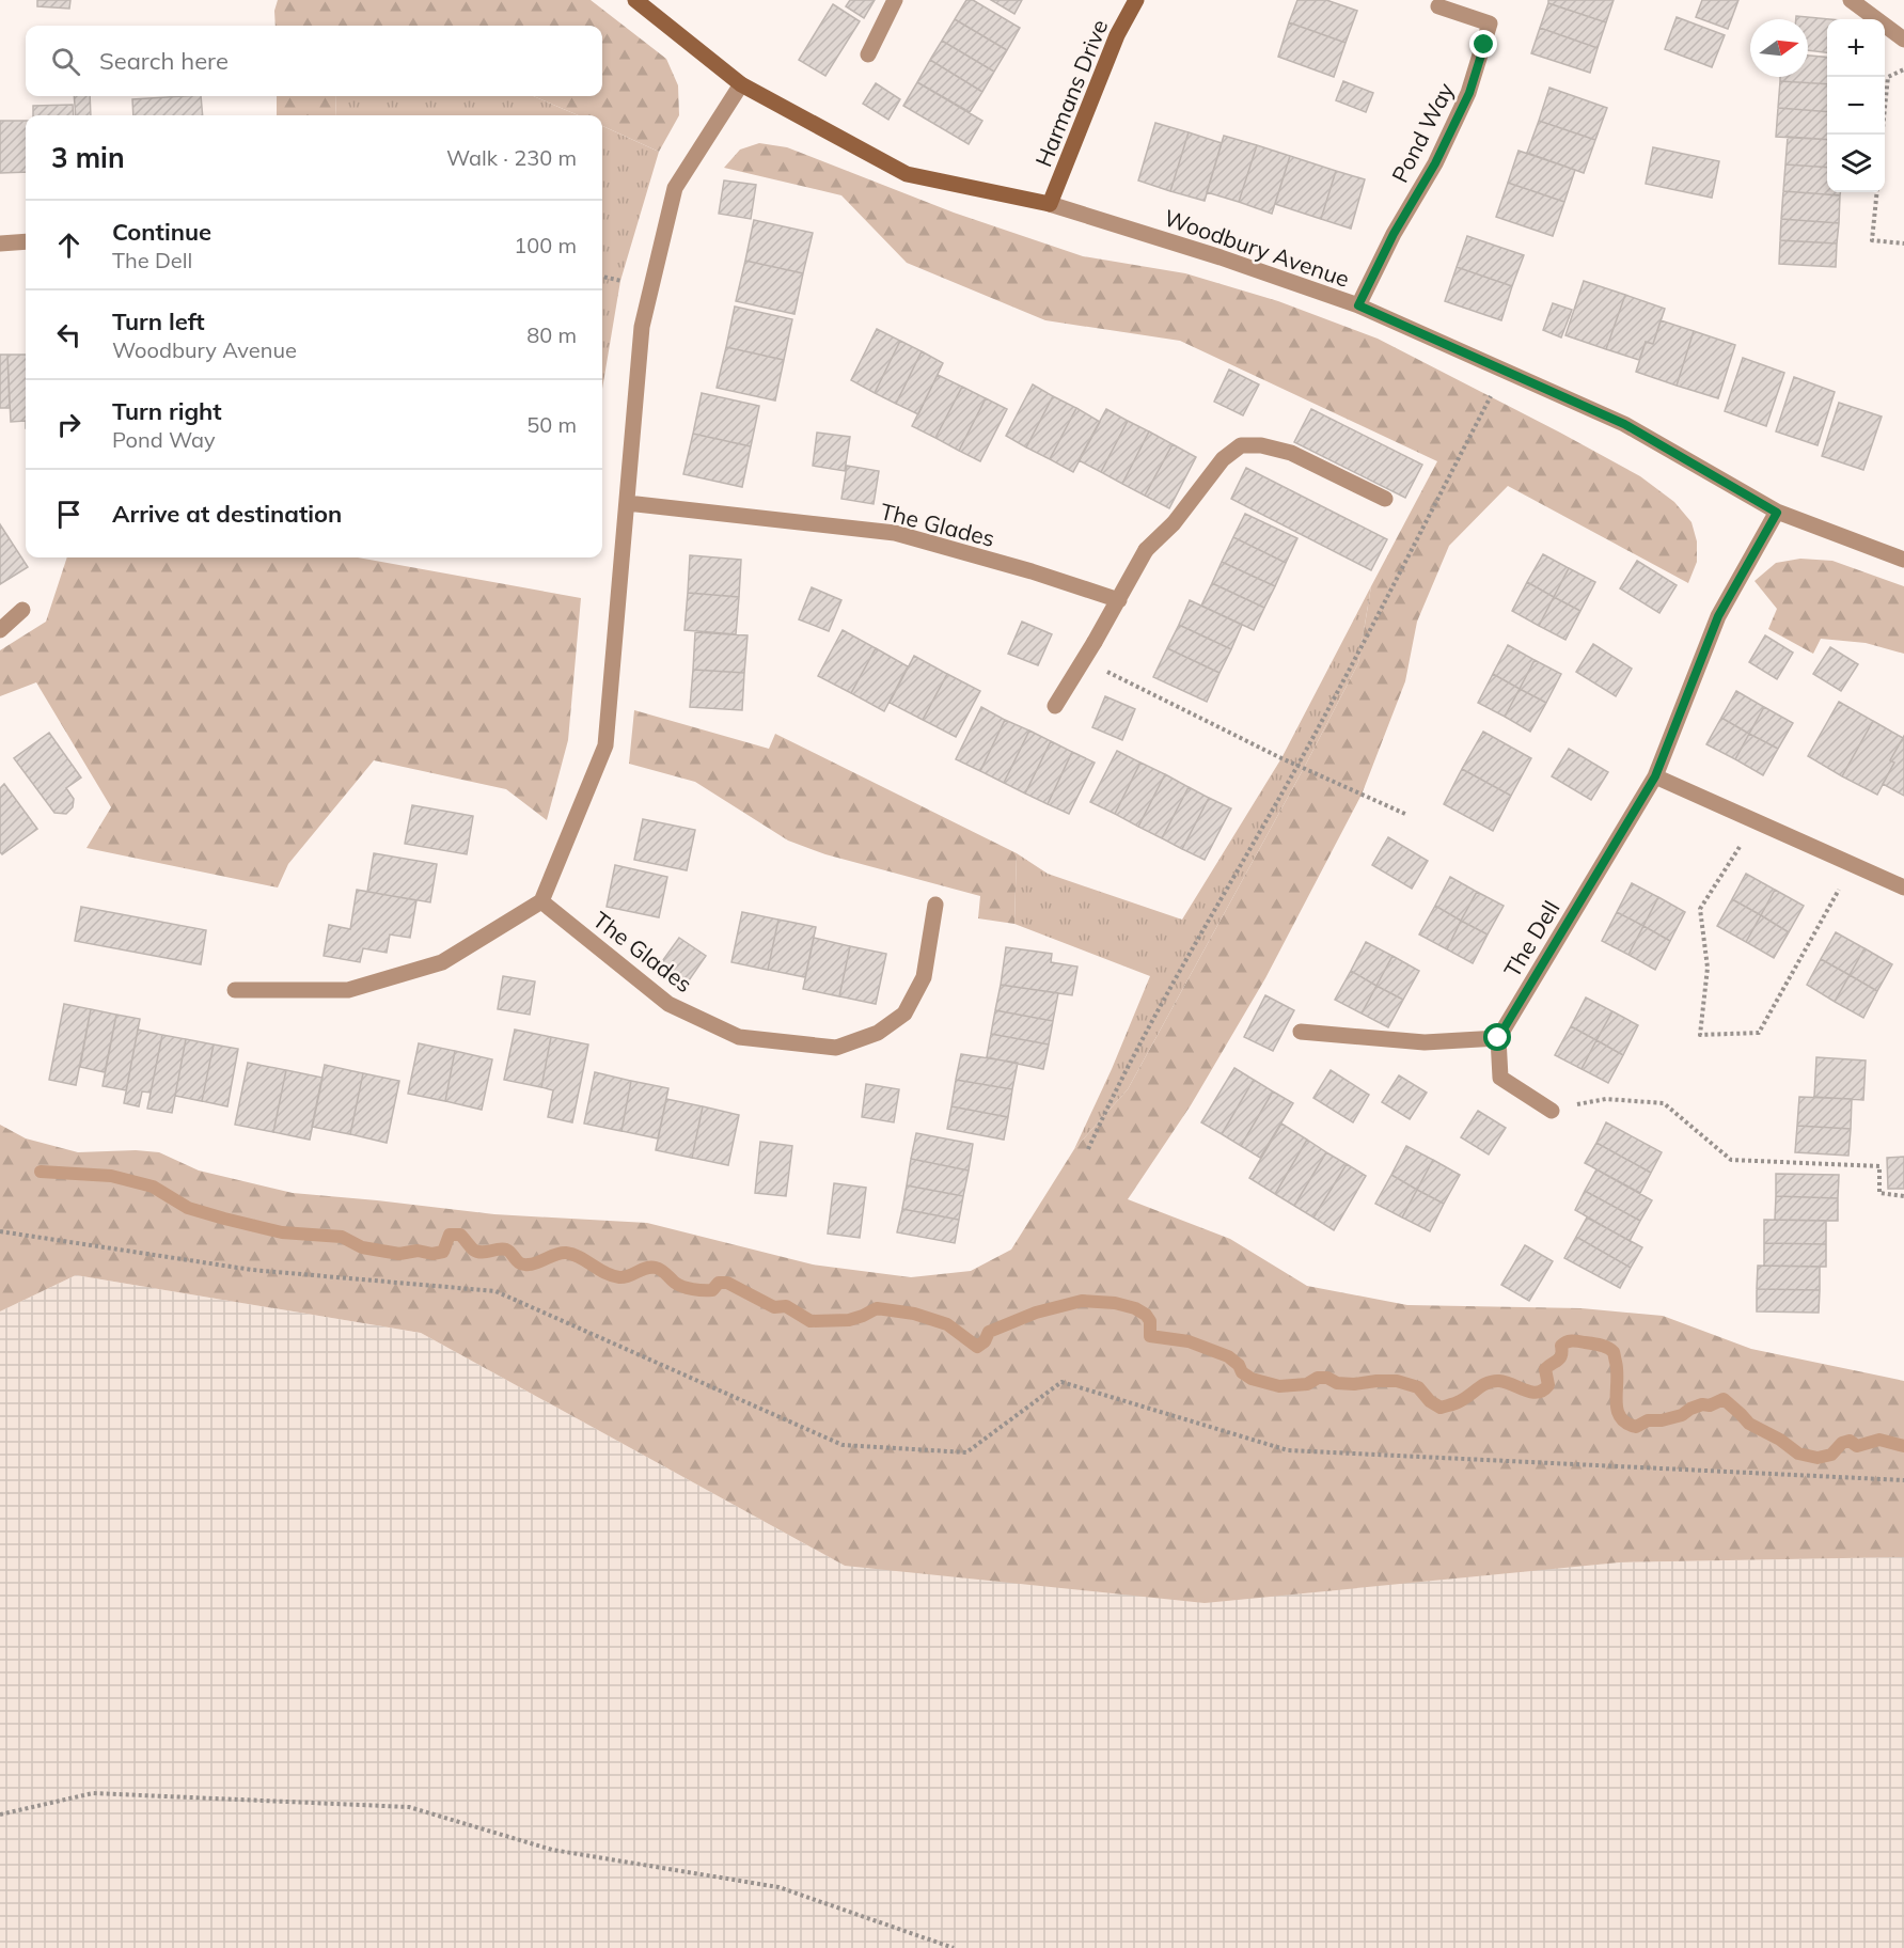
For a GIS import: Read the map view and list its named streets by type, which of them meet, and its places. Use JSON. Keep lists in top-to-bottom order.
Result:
{
  "streets": {
    "street": [
      "Harmans Drive",
      "Pond Way",
      "Woodbury Avenue",
      "The Glades",
      "The Dell"
    ]
  },
  "crossings": [
    ["Harmans Drive", "Woodbury Avenue"],
    ["Pond Way", "Woodbury Avenue"],
    ["Woodbury Avenue", "The Dell"]
  ],
  "north": "right",
  "page": {
    "map_buttons": ["+", "−"],
    "search": "Search here",
    "heading": ["3 min", "Walk · 230 m"],
    "list": [
      ["Continue", "The Dell", "100 m"],
      ["Turn left", "Woodbury Avenue", "80 m"],
      ["Turn right", "Pond Way", "50 m"],
      "Arrive at destination"
    ]
  }
}
